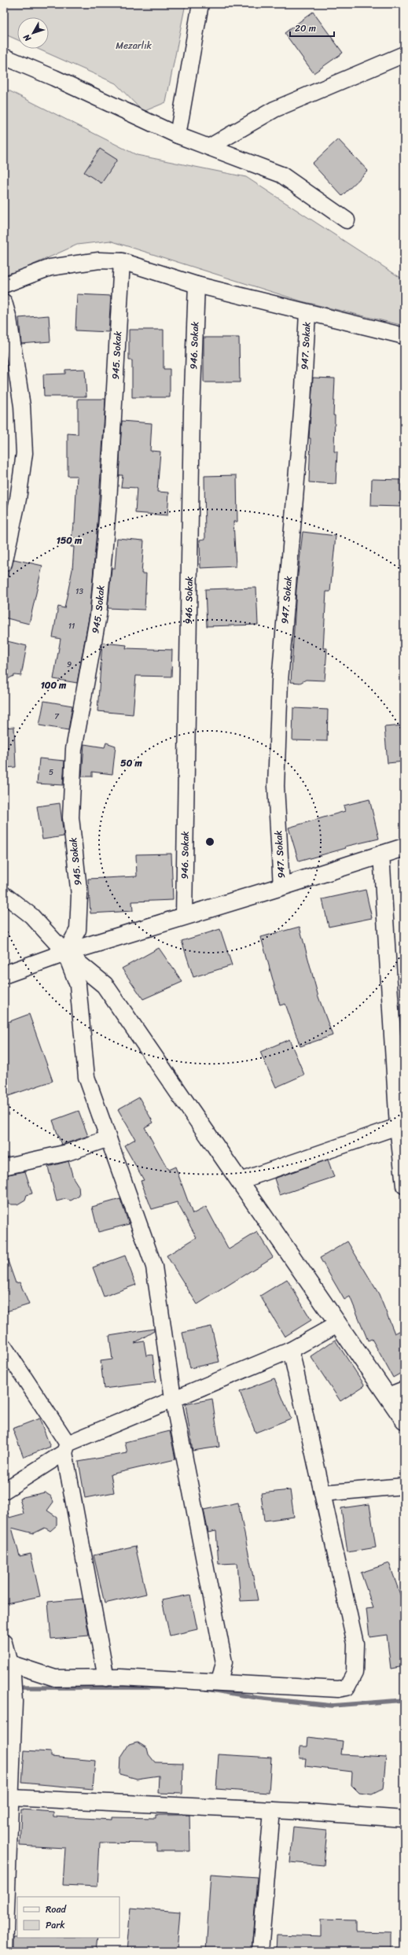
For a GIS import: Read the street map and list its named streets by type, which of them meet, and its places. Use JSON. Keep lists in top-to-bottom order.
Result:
{
  "streets": {
    "street": ["947. Sokak", "946. Sokak", "945. Sokak"]
  },
  "parks": ["Mezarlık"],
  "house_numbers": [
    "13",
    "11",
    "9",
    "7",
    "5"
  ],
  "legend": ["Road", "Park"],
  "scale_bar": "20 m",
  "north": "bottom left",
  "rings": ["150 m", "100 m", "50 m"]
}
